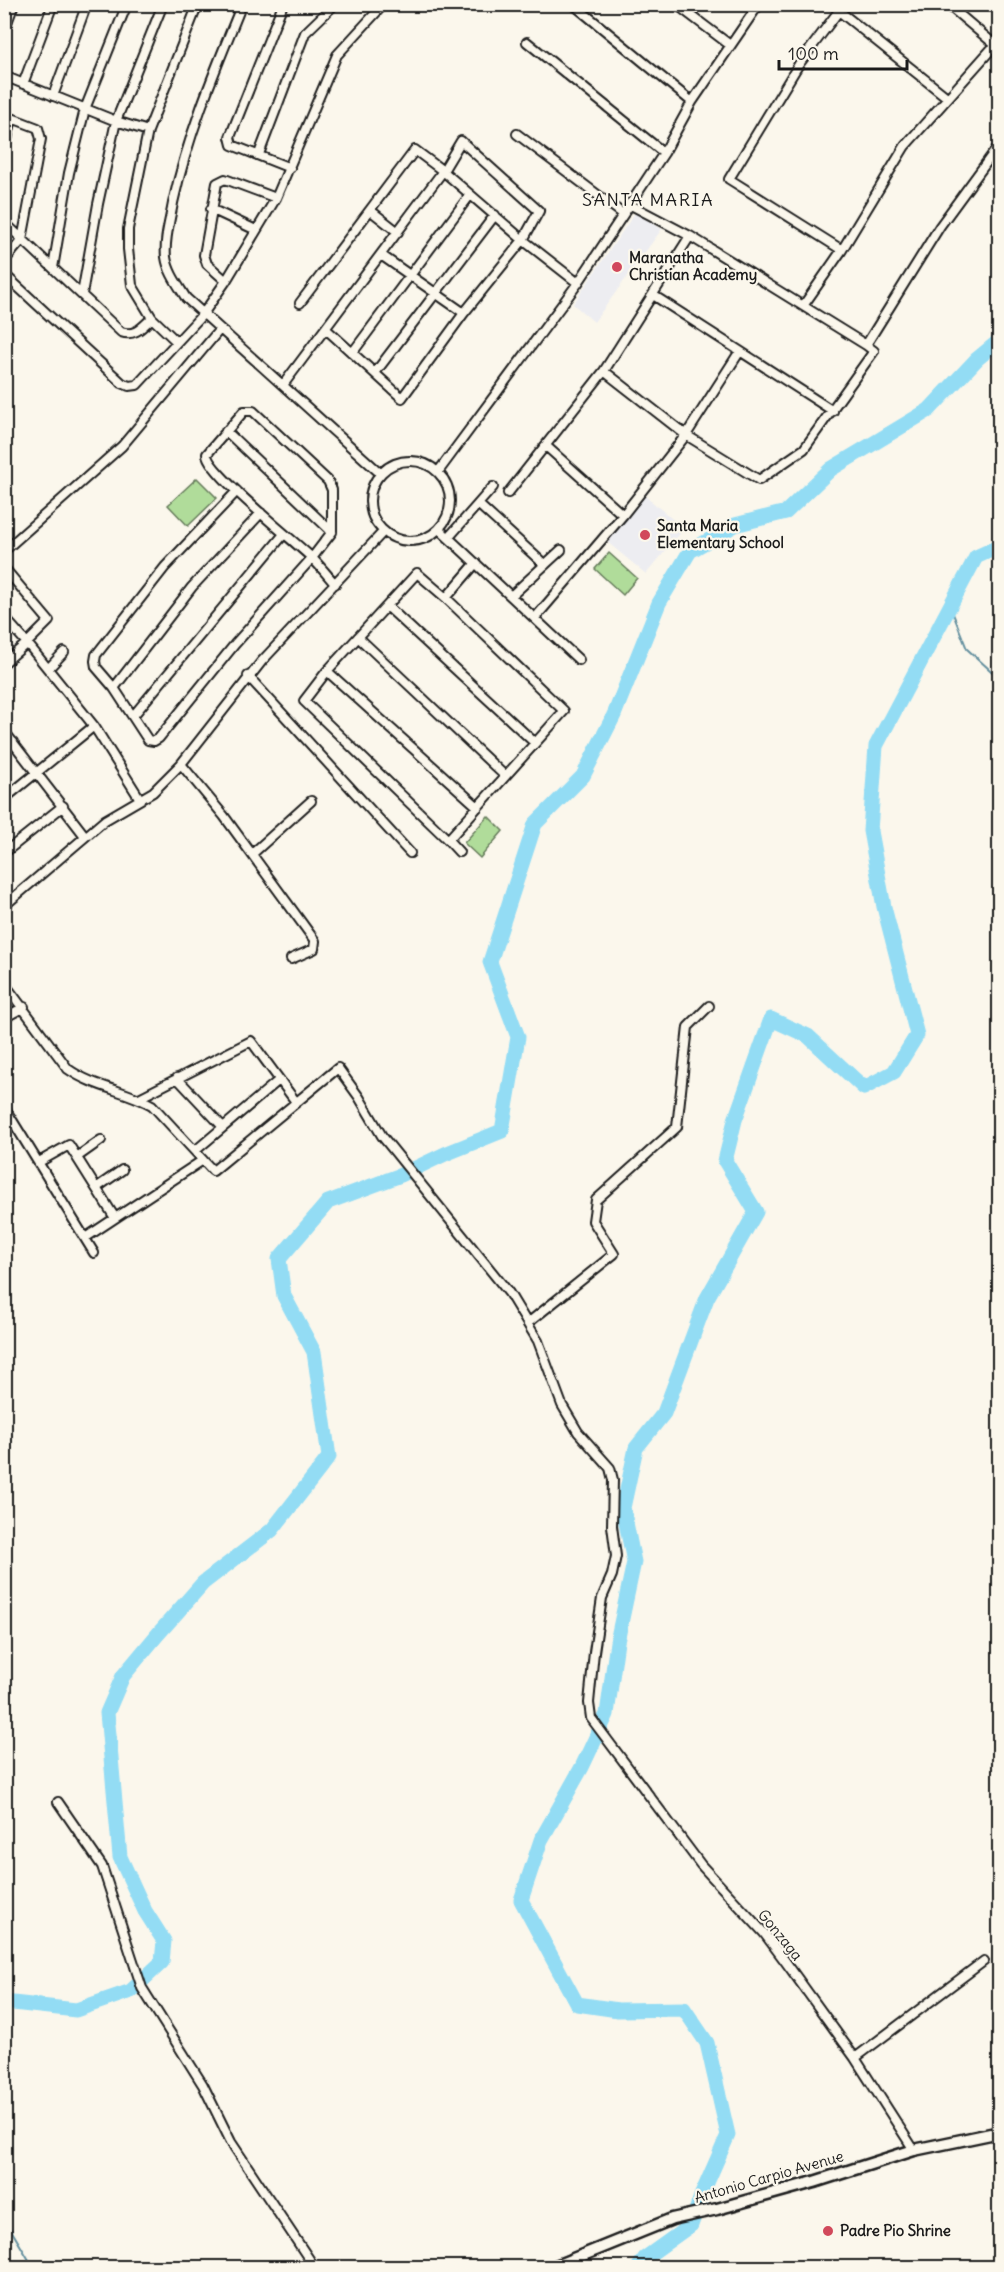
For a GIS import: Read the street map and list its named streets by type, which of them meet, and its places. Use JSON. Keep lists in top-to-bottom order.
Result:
{
  "streets": {
    "street": ["Gonzaga", "Antonio Carpio Avenue"]
  },
  "crossings": [
    ["Gonzaga", "Antonio Carpio Avenue"]
  ],
  "districts": ["SANTA MARIA"],
  "places": ["Maranatha Christian Academy", "Santa Maria Elementary School", "Padre Pio Shrine"],
  "scale_bar": "100 m"
}
